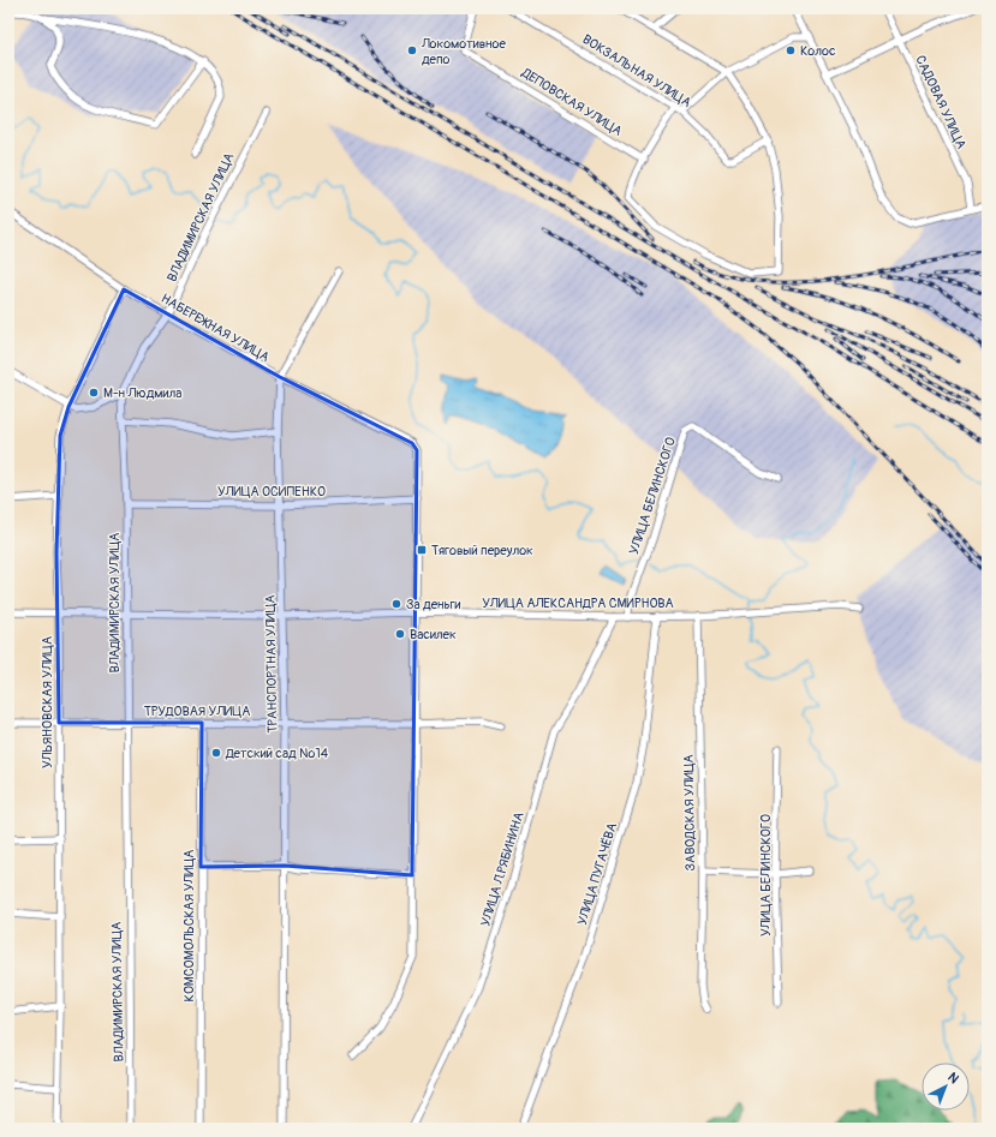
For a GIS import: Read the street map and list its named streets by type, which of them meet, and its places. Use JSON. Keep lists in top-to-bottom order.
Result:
{
  "streets": {
    "street": [
      "ВОКЗАЛЬНАЯ УЛИЦА",
      "ДЕПОВСКАЯ УЛИЦА",
      "САДОВАЯ УЛИЦА",
      "ВЛАДИМИРСКАЯ УЛИЦА",
      "НАБЕРЕЖНАЯ УЛИЦА",
      "УЛИЦА ОСИПЕНКО",
      "УЛИЦА БЕЛИНСКОГО",
      "УЛИЦА АЛЕКСАНДРА СМИРНОВА",
      "ТРАНСПОРТНАЯ УЛИЦА",
      "УЛЬЯНОВСКАЯ УЛИЦА",
      "ТРУДОВАЯ УЛИЦА",
      "ЗАВОДСКАЯ УЛИЦА",
      "УЛИЦА Л.РЯБИНИНА",
      "УЛИЦА ПУГАЧЁВА",
      "КОМСОМОЛЬСКАЯ УЛИЦА"
    ]
  },
  "crossings": [
    ["ВЛАДИМИРСКАЯ УЛИЦА", "НАБЕРЕЖНАЯ УЛИЦА"],
    ["ВЛАДИМИРСКАЯ УЛИЦА", "УЛИЦА ОСИПЕНКО"],
    ["ВЛАДИМИРСКАЯ УЛИЦА", "УЛИЦА АЛЕКСАНДРА СМИРНОВА"],
    ["ВЛАДИМИРСКАЯ УЛИЦА", "ТРУДОВАЯ УЛИЦА"],
    ["НАБЕРЕЖНАЯ УЛИЦА", "УЛИЦА ОСИПЕНКО"],
    ["НАБЕРЕЖНАЯ УЛИЦА", "ТРАНСПОРТНАЯ УЛИЦА"],
    ["НАБЕРЕЖНАЯ УЛИЦА", "УЛЬЯНОВСКАЯ УЛИЦА"],
    ["УЛИЦА ОСИПЕНКО", "ТРАНСПОРТНАЯ УЛИЦА"],
    ["УЛИЦА БЕЛИНСКОГО", "УЛИЦА АЛЕКСАНДРА СМИРНОВА"],
    ["УЛИЦА АЛЕКСАНДРА СМИРНОВА", "ТРАНСПОРТНАЯ УЛИЦА"],
    ["УЛИЦА АЛЕКСАНДРА СМИРНОВА", "УЛЬЯНОВСКАЯ УЛИЦА"],
    ["УЛИЦА АЛЕКСАНДРА СМИРНОВА", "ЗАВОДСКАЯ УЛИЦА"],
    ["УЛИЦА АЛЕКСАНДРА СМИРНОВА", "УЛИЦА Л.РЯБИНИНА"],
    ["УЛИЦА АЛЕКСАНДРА СМИРНОВА", "УЛИЦА ПУГАЧЁВА"],
    ["ТРАНСПОРТНАЯ УЛИЦА", "ТРУДОВАЯ УЛИЦА"],
    ["УЛЬЯНОВСКАЯ УЛИЦА", "ТРУДОВАЯ УЛИЦА"],
    ["ТРУДОВАЯ УЛИЦА", "КОМСОМОЛЬСКАЯ УЛИЦА"]
  ],
  "places": {
    "other": [
      "Локомотивное депо",
      "Колос",
      "М-н Людмила",
      "За деньги",
      "Василек",
      "Детский сад №14"
    ],
    "transit": ["Тяговый переулок"]
  },
  "north": "top right"
}
